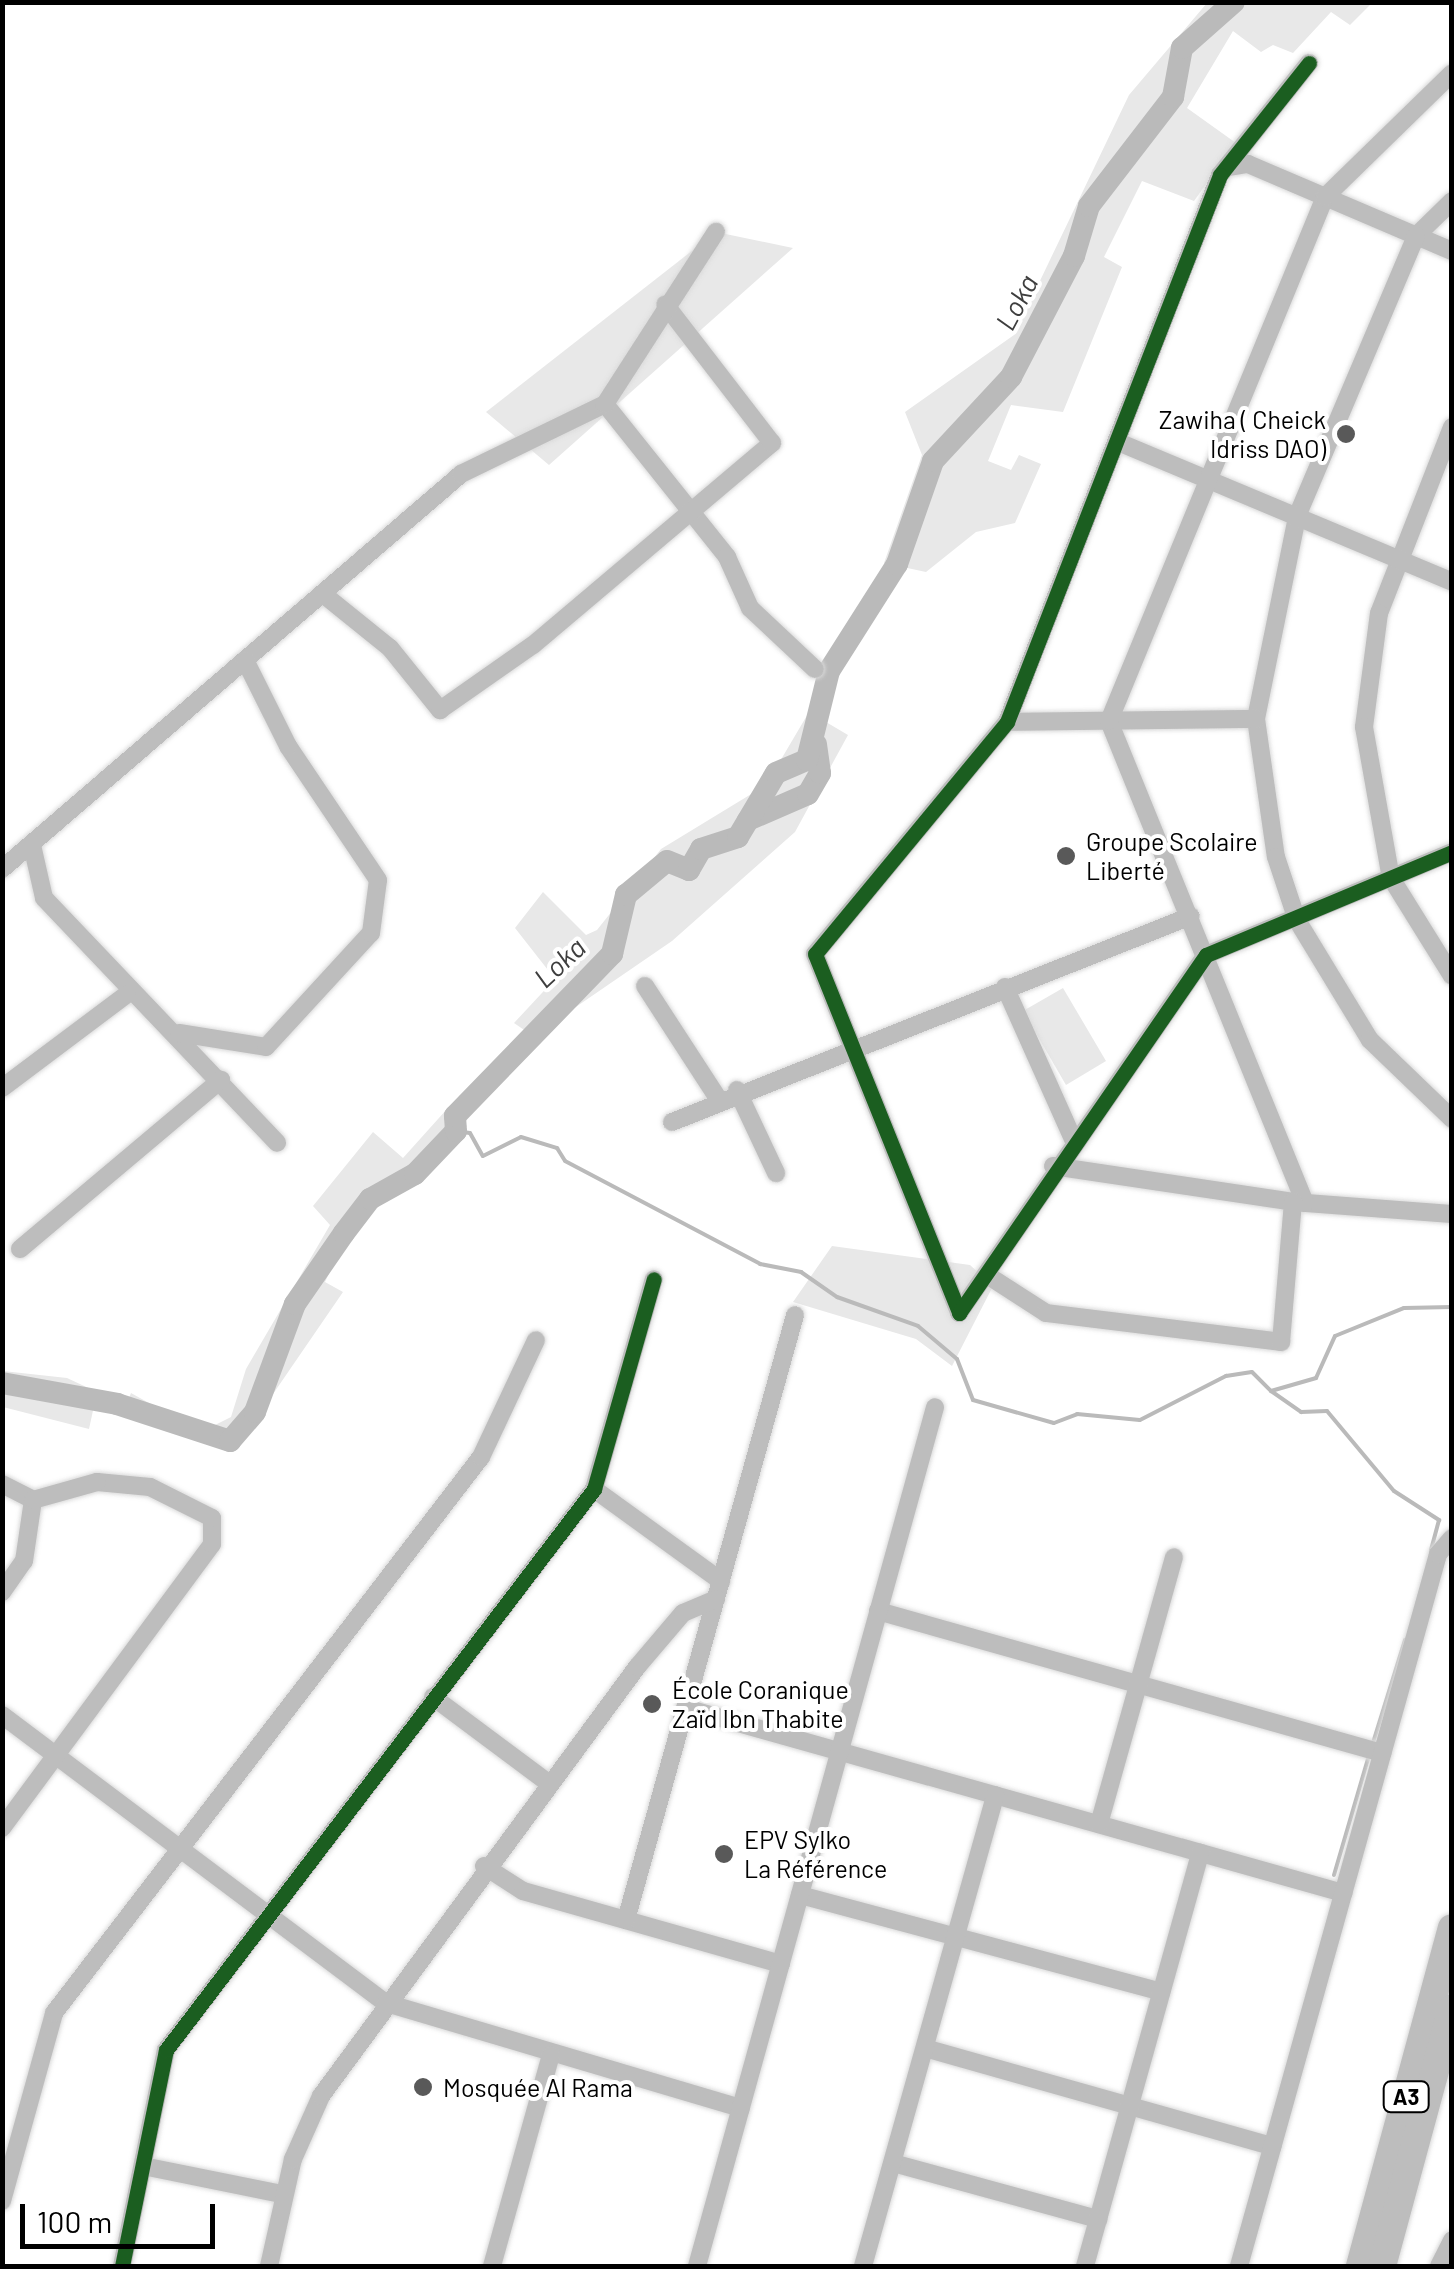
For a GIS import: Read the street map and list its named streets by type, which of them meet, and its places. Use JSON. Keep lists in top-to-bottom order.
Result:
{
  "streets": {
    "highway": ["A3"]
  },
  "water": ["Loka"],
  "places": [
    "Zawiha ( Cheick Idriss DAO)",
    "Groupe Scolaire Liberté",
    "École Coranique Zaïd Ibn Thabite",
    "EPV Sylko La Référence",
    "Mosquée Al Rama"
  ],
  "scale_bar": "100 m"
}
